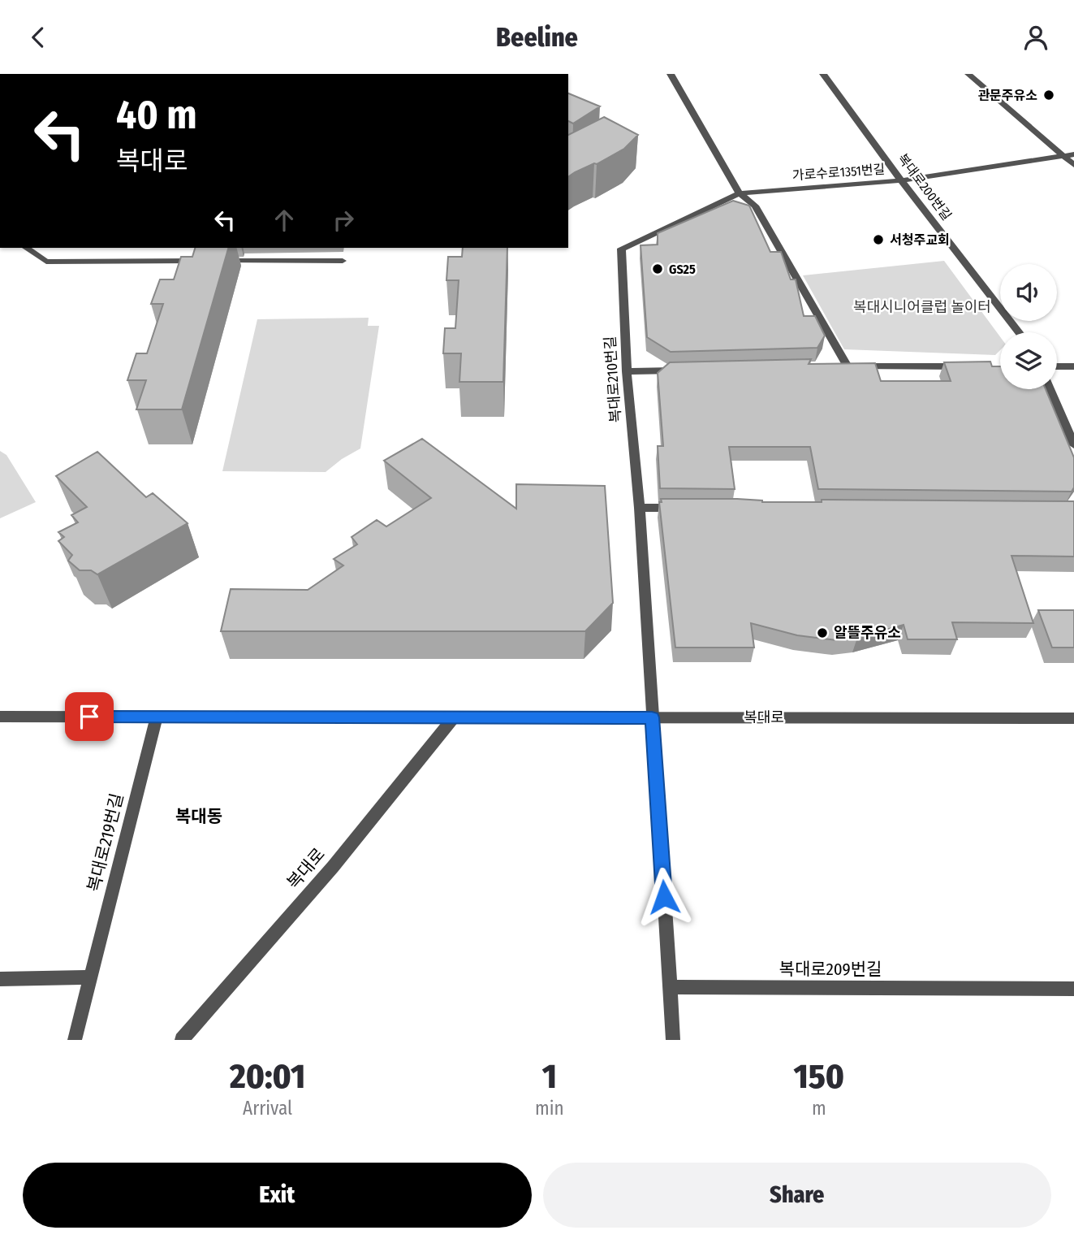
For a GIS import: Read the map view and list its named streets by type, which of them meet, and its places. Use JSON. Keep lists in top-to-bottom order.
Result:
{
  "streets": {
    "street": [
      "가로수로1351번길",
      "복대로200번길",
      "복대로210번길",
      "복대로",
      "복대로219번길",
      "복대로209번길"
    ]
  },
  "crossings": [
    ["가로수로1351번길", "복대로200번길"],
    ["가로수로1351번길", "복대로210번길"],
    ["복대로210번길", "복대로"],
    ["복대로", "복대로219번길"]
  ],
  "districts": ["복대동"],
  "parks": ["복대시니어클럽 놀이터"],
  "places": [
    "관문주유소",
    "서청주교회",
    "GS25",
    "알뜰주유소"
  ],
  "page": {
    "header": "Beeline",
    "turn": ["40 m", "복대로"],
    "eta": [
      "20:01",
      "Arrival",
      "1",
      "min",
      "150",
      "m"
    ],
    "buttons": ["Exit", "Share"]
  }
}
